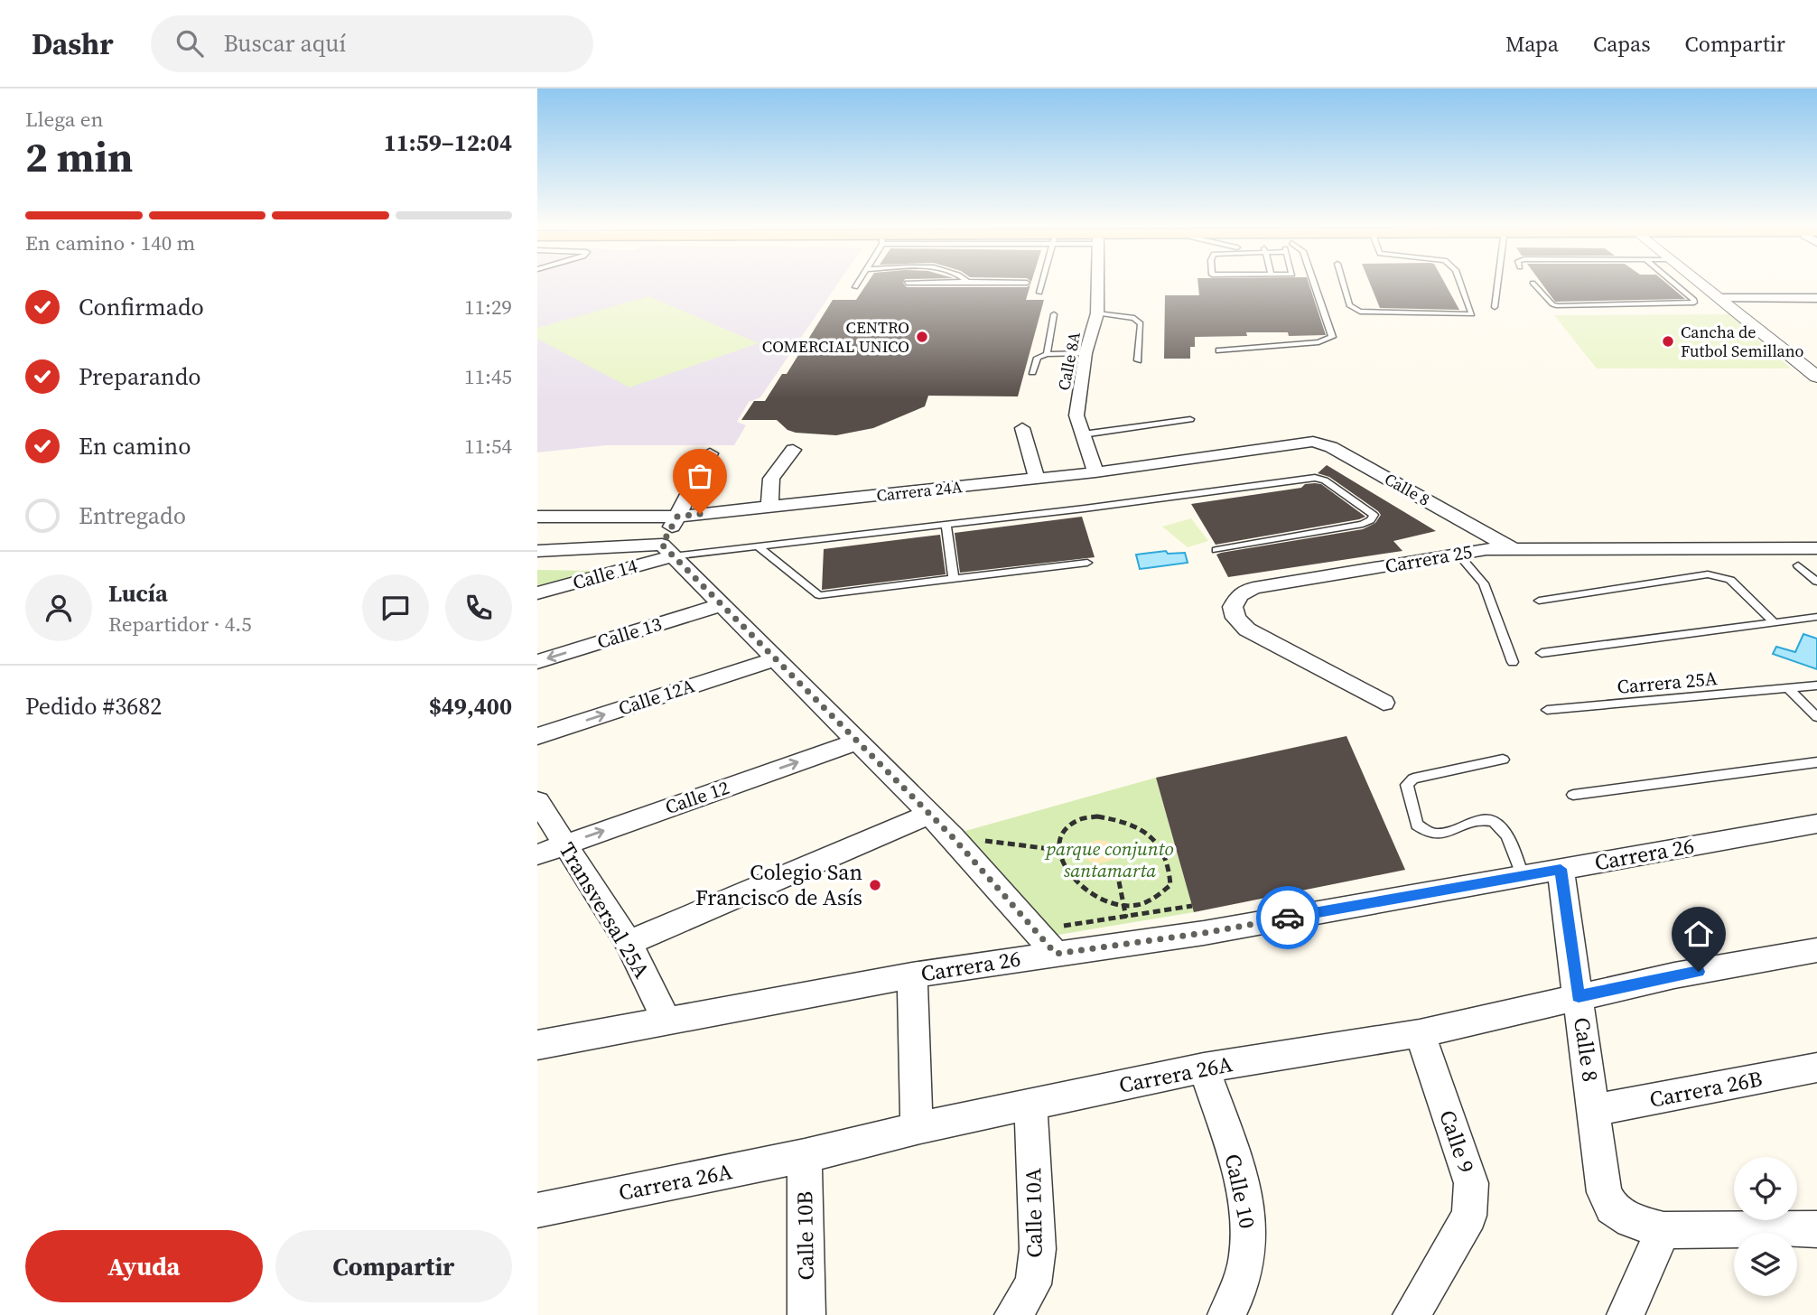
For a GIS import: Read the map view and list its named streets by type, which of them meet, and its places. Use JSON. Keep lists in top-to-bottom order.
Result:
{
  "streets": {
    "street": [
      "Calle 8A",
      "Calle 8",
      "Carrera 24A",
      "Carrera 25",
      "Calle 14",
      "Calle 13",
      "Calle 12A",
      "Calle 12",
      "Carrera 26",
      "Transversal 25A",
      "Carrera 26A",
      "Carrera 26B",
      "Calle 9",
      "Calle 10",
      "Calle 10A",
      "Calle 10B"
    ],
    "lane": ["Carrera 25A"]
  },
  "crossings": [
    ["Calle 8", "Carrera 24A"],
    ["Calle 8", "Carrera 25"],
    ["Calle 8", "Carrera 26"],
    ["Calle 8", "Carrera 26A"],
    ["Calle 8", "Carrera 26B"],
    ["Calle 12", "Transversal 25A"],
    ["Carrera 26", "Transversal 25A"],
    ["Carrera 26A", "Calle 9"],
    ["Carrera 26A", "Calle 10"],
    ["Carrera 26A", "Calle 10A"],
    ["Carrera 26A", "Calle 10B"]
  ],
  "parks": ["parque conjunto santamarta"],
  "places": ["CENTRO COMERCIAL UNICO", "Cancha de Futbol Semillano", "Colegio San Francisco de Asís"],
  "page": {
    "header": "Dashr",
    "search": "Buscar aquí",
    "nav": ["Mapa", "Capas", "Compartir"],
    "heading": ["2 min", "Llega en", "11:59–12:04"],
    "panel": [
      "Lucía",
      "Repartidor · 4.5",
      "Pedido #3682",
      "$49,400"
    ],
    "bar": "En camino · 140 m",
    "list": [
      ["Confirmado", "11:29"],
      ["Preparando", "11:45"],
      ["En camino", "11:54"],
      "Entregado"
    ],
    "buttons": ["Ayuda", "Compartir"]
  }
}
